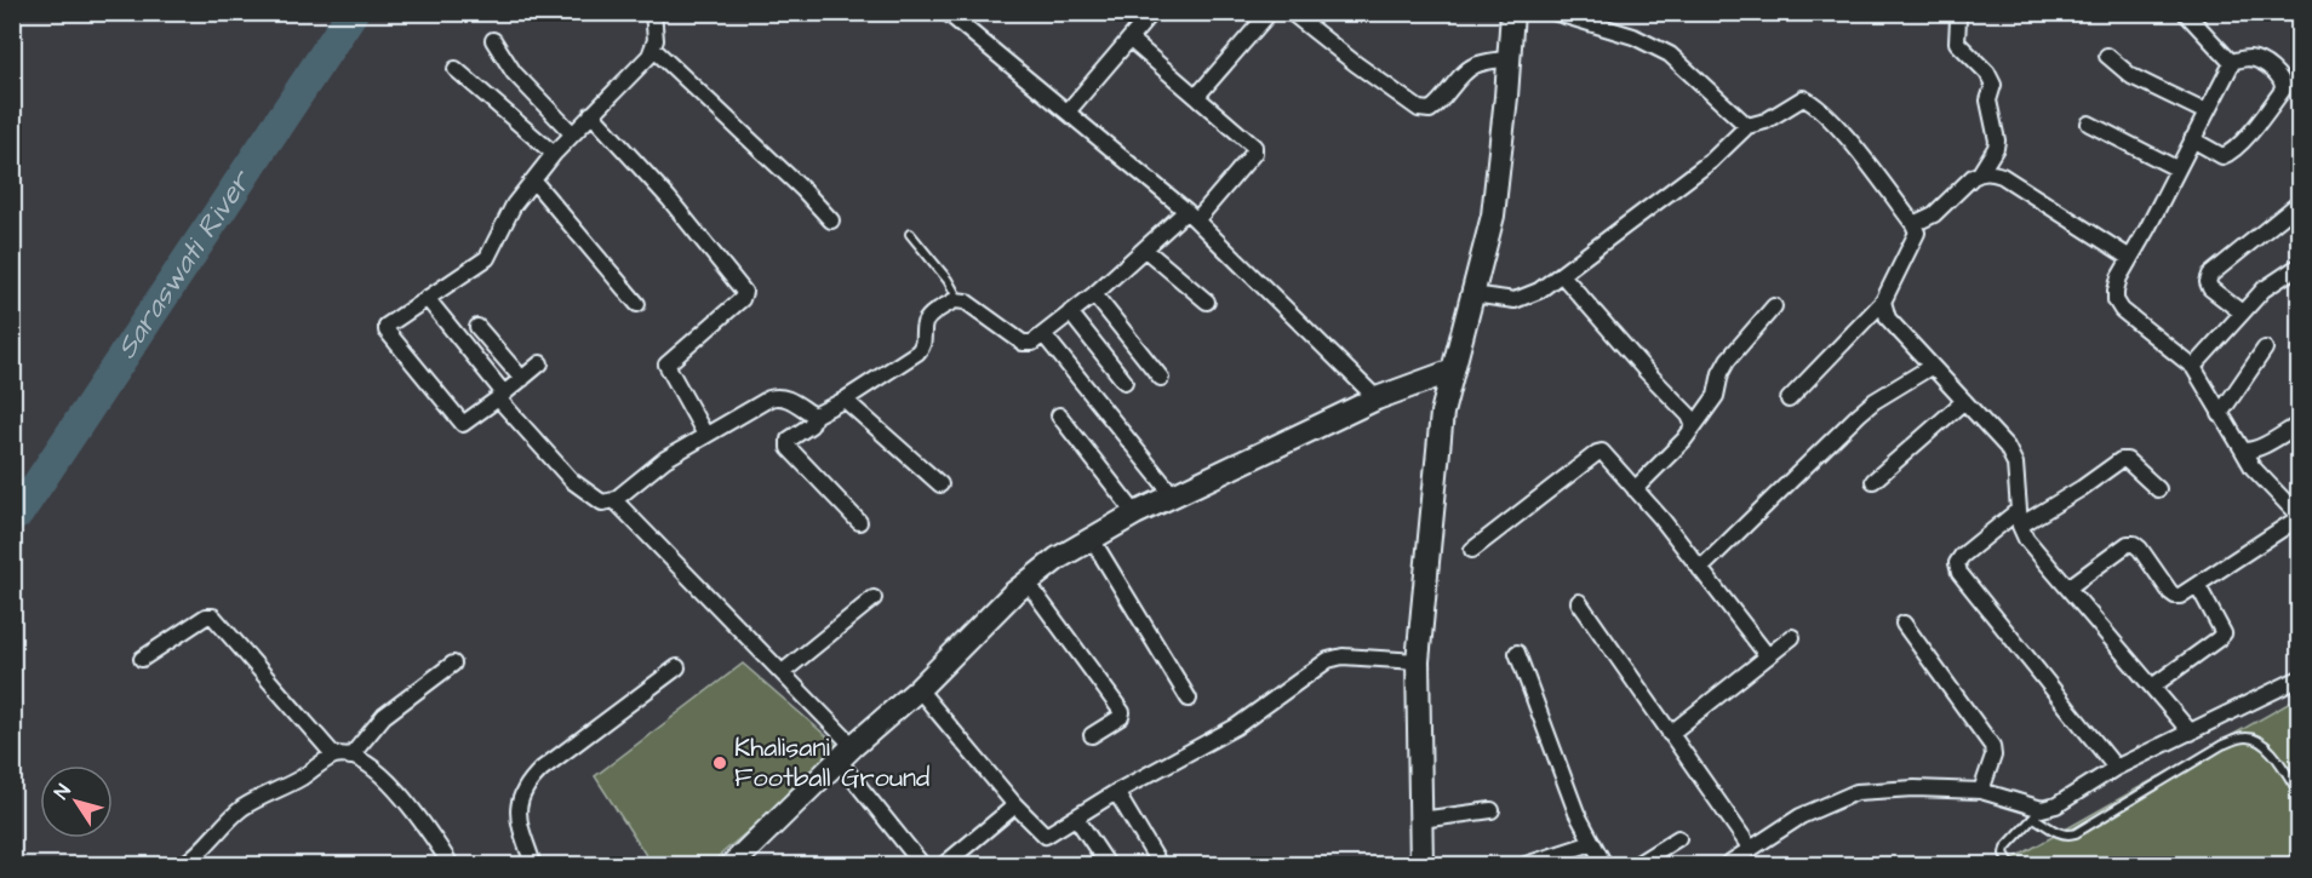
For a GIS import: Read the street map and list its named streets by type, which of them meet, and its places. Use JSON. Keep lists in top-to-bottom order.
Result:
{
  "water": ["Saraswati River"],
  "places": ["Khalisani Football Ground"],
  "north": "top left"
}
